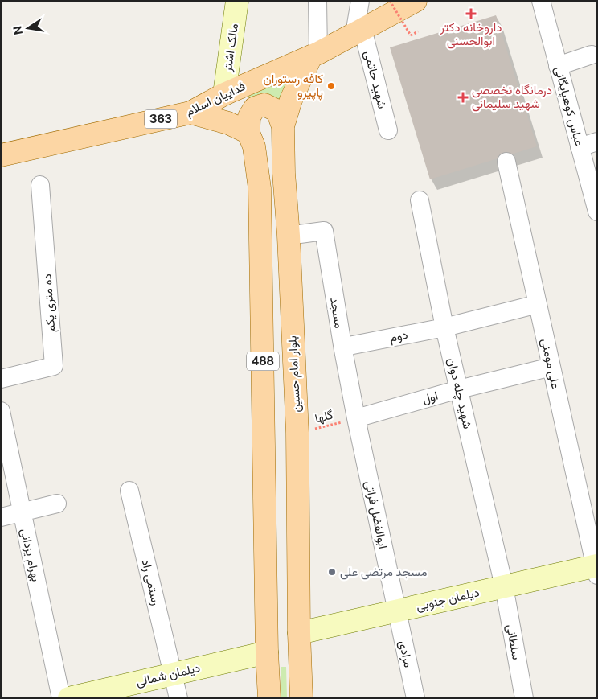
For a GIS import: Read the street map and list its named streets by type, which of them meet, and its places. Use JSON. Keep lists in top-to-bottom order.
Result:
{
  "streets": {
    "main road": [
      "فداییان اسلام",
      "363",
      "488",
      "بلوار امام حسین"
    ],
    "street": [
      "مالک اشتر",
      "شهید حاتمی",
      "عباس کوهپایگانی",
      "ده متری یکم",
      "مسجد",
      "دوم",
      "علی مومنی",
      "شهید چله دوان",
      "اول",
      "ابوالفضل فراتی",
      "بهرام یزدانی",
      "رستمی راد",
      "دیلمان جنوبی",
      "سلطانی",
      "مرادی",
      "دیلمان شمالی"
    ],
    "path": ["گلها"]
  },
  "crossings": [
    ["مالک اشتر", "فداییان اسلام"],
    ["شهید حاتمی", "فداییان اسلام"],
    ["فداییان اسلام", "بلوار امام حسین"],
    ["مسجد", "اول"],
    ["مسجد", "گلها"],
    ["مسجد", "ابوالفضل فراتی"],
    ["دوم", "شهید چله دوان"],
    ["488", "دیلمان شمالی"],
    ["علی مومنی", "اول"],
    ["علی مومنی", "دیلمان جنوبی"],
    ["بلوار امام حسین", "گلها"],
    ["بلوار امام حسین", "دیلمان جنوبی"],
    ["شهید چله دوان", "اول"],
    ["شهید چله دوان", "دیلمان جنوبی"],
    ["شهید چله دوان", "سلطانی"],
    ["اول", "گلها"],
    ["اول", "ابوالفضل فراتی"],
    ["گلها", "ابوالفضل فراتی"],
    ["ابوالفضل فراتی", "دیلمان جنوبی"],
    ["ابوالفضل فراتی", "مرادی"],
    ["رستمی راد", "دیلمان شمالی"],
    ["دیلمان جنوبی", "سلطانی"],
    ["دیلمان جنوبی", "مرادی"]
  ],
  "places": {
    "health": ["داروخانه دکتر ابوالحسنی", "درمانگاه تخصصی شهید سلیمانی"],
    "other": ["کافه رستوران پاپیرو", "مسجد مرتضی علی"]
  },
  "north": "left"
}
